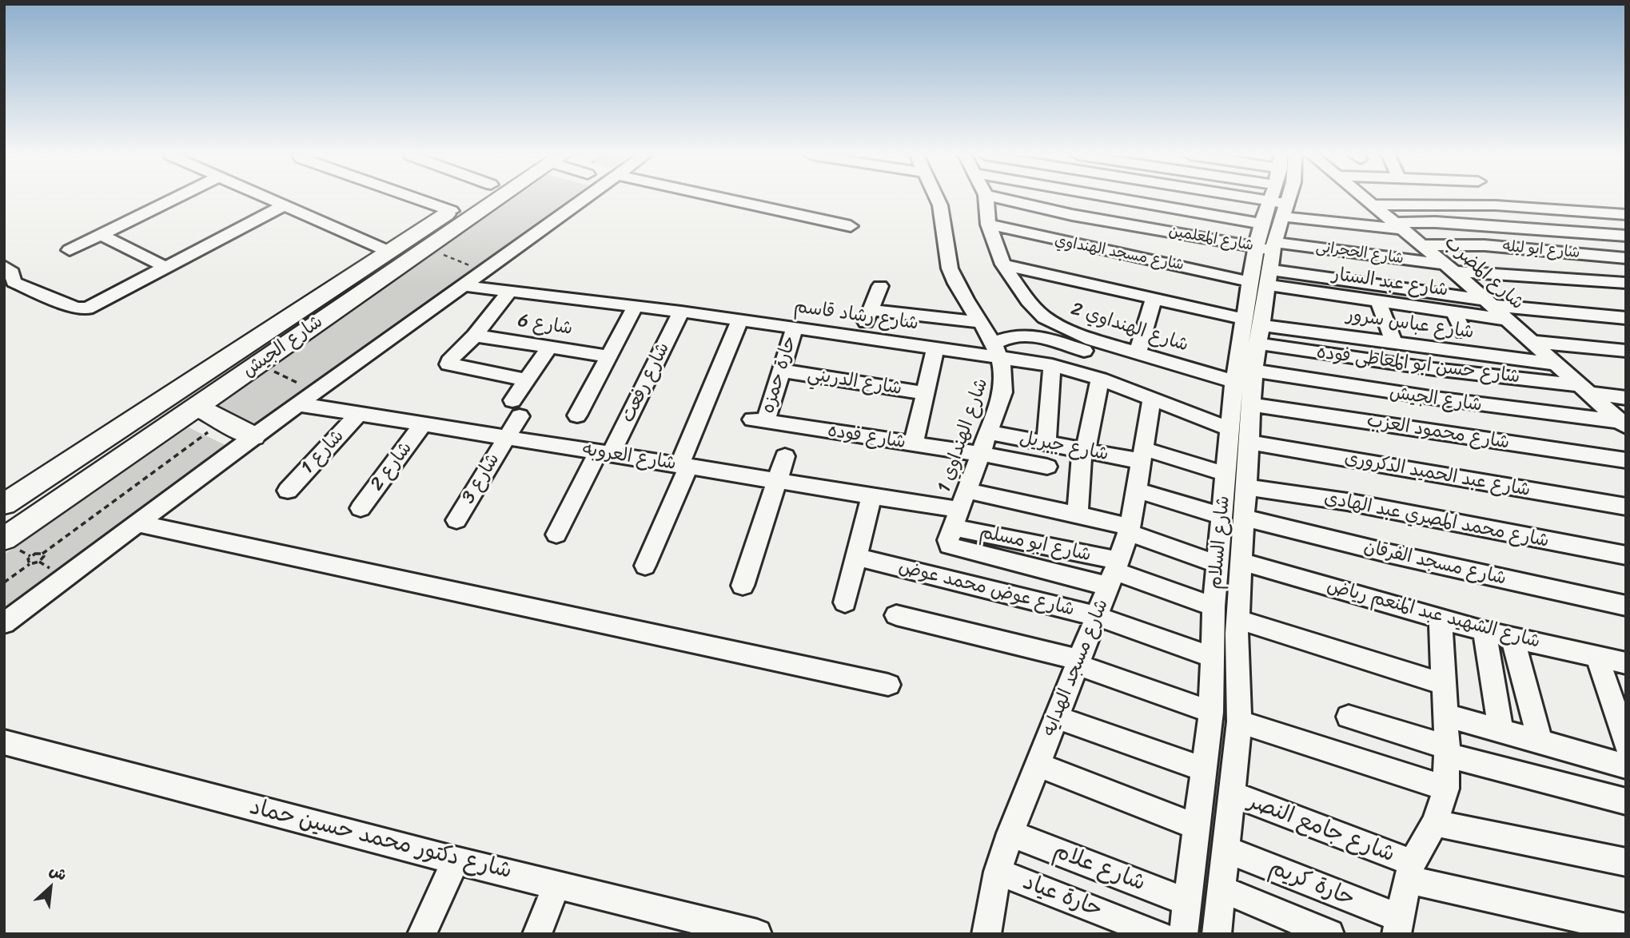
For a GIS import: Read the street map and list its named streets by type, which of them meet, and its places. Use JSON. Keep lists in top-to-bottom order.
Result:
{
  "streets": {
    "main road": ["شارع الجيش"],
    "street": [
      "شارع المعلمين",
      "شارع ابو ليله",
      "شارع مسجد الهنداوي",
      "شارع الحجرانى",
      "شارع المضرب",
      "شارع عبد الستار",
      "شارع رشاد قاسم",
      "شارع عباس سرور",
      "شارع 6",
      "شارع الهنداوي 2",
      "شارع حسن ابو المعاطى فوده",
      "حارة حمزه",
      "شارع الدريني",
      "شارع رفعت",
      "شارع محمود العزب",
      "شارع الهنداوي 1",
      "شارع فوده",
      "شارع جبريل",
      "شارع 1",
      "شارع العروبه",
      "شارع 2",
      "شارع عبد الحميد الدكرورى",
      "شارع 3",
      "شارع محمد المصري عبد الهادى",
      "شارع السلام",
      "شارع ابو مسلم",
      "شارع مسجد الفرقان",
      "شارع عوض محمد عوض",
      "شارع الشهيد عبد المنعم رياض",
      "شارع مسجد الهدايه",
      "شارع جامع النصر",
      "شارع دكتور محمد حسين حماد",
      "شارع علام",
      "حارة كريم",
      "حارة عياد"
    ]
  },
  "crossings": [
    ["شارع المعلمين", "شارع مسجد الهنداوي"],
    ["شارع المعلمين", "شارع الحجرانى"],
    ["شارع المعلمين", "شارع عبد الستار"],
    ["شارع المعلمين", "شارع السلام"],
    ["شارع ابو ليله", "شارع المضرب"],
    ["شارع مسجد الهنداوي", "شارع الحجرانى"],
    ["شارع مسجد الهنداوي", "شارع عبد الستار"],
    ["شارع مسجد الهنداوي", "شارع الهنداوي 2"],
    ["شارع مسجد الهنداوي", "شارع السلام"],
    ["شارع الحجرانى", "شارع المضرب"],
    ["شارع الحجرانى", "شارع عبد الستار"],
    ["شارع الحجرانى", "شارع السلام"],
    ["شارع المضرب", "شارع عبد الستار"],
    ["شارع المضرب", "شارع عباس سرور"],
    ["شارع المضرب", "شارع الجيش"],
    ["شارع المضرب", "شارع حسن ابو المعاطى فوده"],
    ["شارع عبد الستار", "شارع السلام"],
    ["شارع رشاد قاسم", "حارة حمزه"],
    ["شارع رشاد قاسم", "شارع رفعت"],
    ["شارع رشاد قاسم", "شارع الهنداوي 1"],
    ["شارع رشاد قاسم", "شارع السلام"],
    ["شارع رشاد قاسم", "شارع مسجد الهدايه"],
    ["شارع عباس سرور", "شارع حسن ابو المعاطى فوده"],
    ["شارع عباس سرور", "شارع السلام"],
    ["شارع 6", "شارع 3"],
    ["شارع الهنداوي 2", "شارع الجيش"],
    ["شارع الهنداوي 2", "شارع محمود العزب"],
    ["شارع الهنداوي 2", "شارع السلام"],
    ["شارع الجيش", "شارع محمود العزب"],
    ["شارع الجيش", "شارع السلام"],
    ["شارع حسن ابو المعاطى فوده", "شارع السلام"],
    ["حارة حمزه", "شارع الدريني"],
    ["حارة حمزه", "شارع فوده"],
    ["شارع رفعت", "شارع العروبه"],
    ["شارع محمود العزب", "شارع السلام"],
    ["شارع الهنداوي 1", "شارع فوده"],
    ["شارع الهنداوي 1", "شارع جبريل"],
    ["شارع الهنداوي 1", "شارع العروبه"],
    ["شارع الهنداوي 1", "شارع ابو مسلم"],
    ["شارع جبريل", "شارع السلام"],
    ["شارع جبريل", "شارع مسجد الهدايه"],
    ["شارع 1", "شارع العروبه"],
    ["شارع العروبه", "شارع 2"],
    ["شارع العروبه", "شارع 3"],
    ["شارع العروبه", "شارع ابو مسلم"],
    ["شارع عبد الحميد الدكرورى", "شارع السلام"],
    ["شارع محمد المصري عبد الهادى", "شارع السلام"],
    ["شارع السلام", "شارع ابو مسلم"],
    ["شارع السلام", "شارع مسجد الفرقان"],
    ["شارع السلام", "شارع عوض محمد عوض"],
    ["شارع السلام", "شارع الشهيد عبد المنعم رياض"],
    ["شارع السلام", "شارع جامع النصر"],
    ["شارع السلام", "شارع علام"],
    ["شارع السلام", "حارة كريم"],
    ["شارع ابو مسلم", "شارع مسجد الهدايه"],
    ["شارع عوض محمد عوض", "شارع مسجد الهدايه"],
    ["شارع مسجد الهدايه", "شارع علام"],
    ["شارع مسجد الهدايه", "حارة عياد"]
  ],
  "north": "top right"
}
